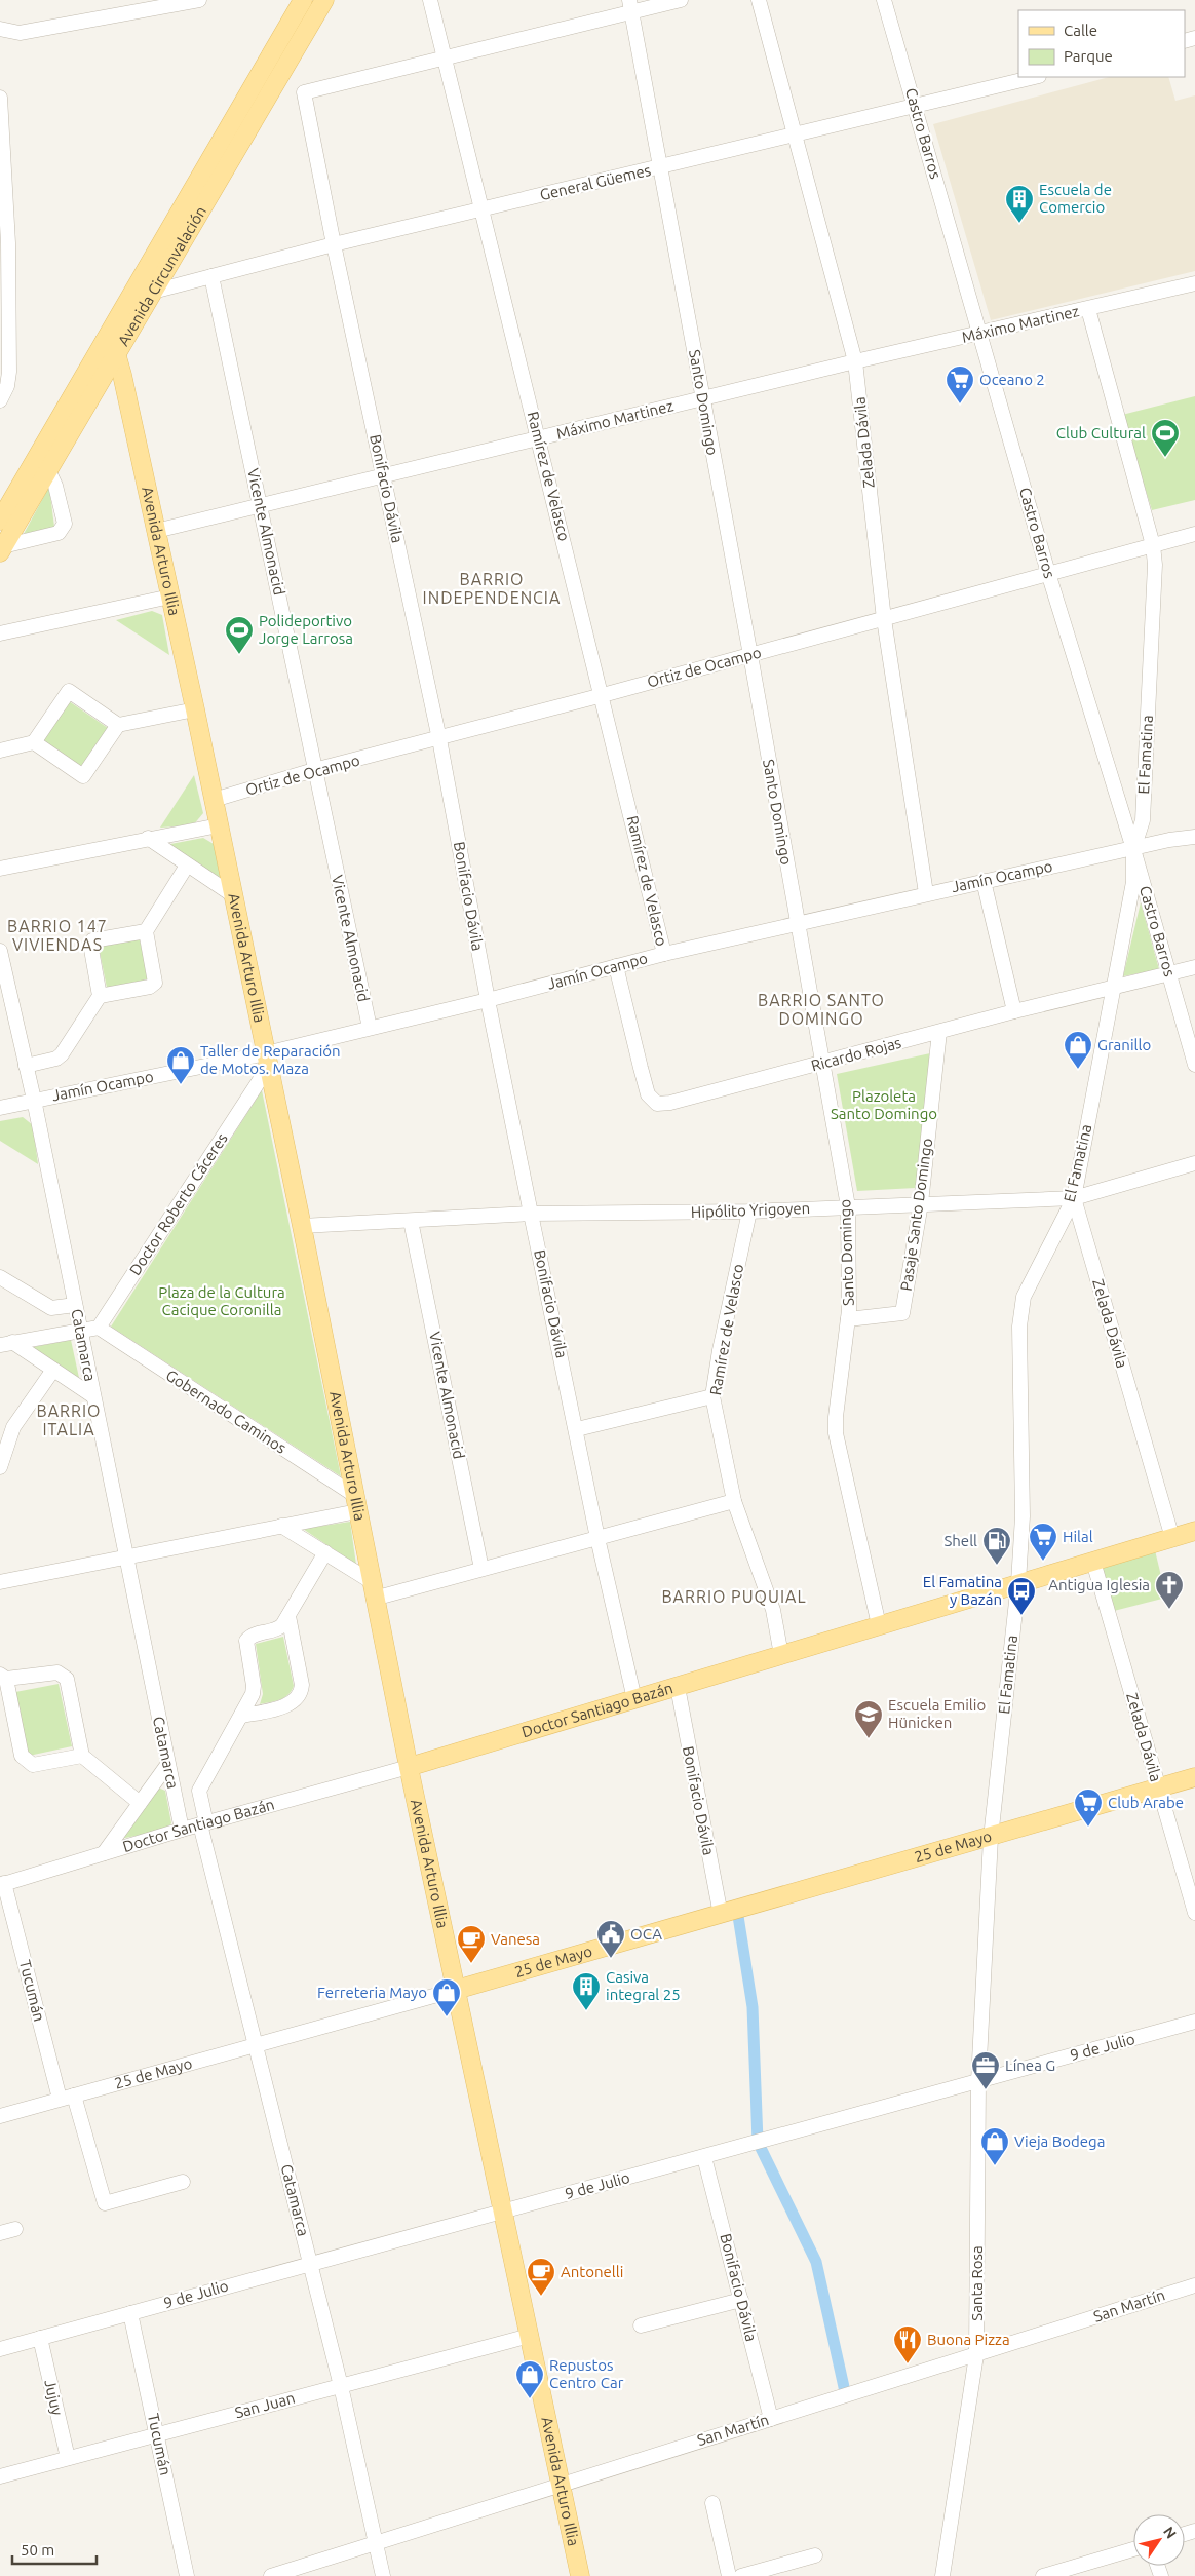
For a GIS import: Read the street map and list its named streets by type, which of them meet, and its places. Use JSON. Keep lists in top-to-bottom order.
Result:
{
  "streets": {
    "main road": [
      "Avenida Circunvalación",
      "Avenida Arturo Illia",
      "Doctor Santiago Bazán",
      "25 de Mayo"
    ],
    "street": [
      "Castro Barros",
      "General Güemes",
      "Máximo Martinez",
      "Santo Domingo",
      "Zelada Dávila",
      "Ramírez de Velasco",
      "Bonifacio Dávila",
      "Vicente Almonacid",
      "Ortiz de Ocampo",
      "El Famatina",
      "Jamín Ocampo",
      "Ricardo Rojas",
      "Doctor Roberto Cáceres",
      "Hipólito Yrigoyen",
      "Pasaje Santo Domingo",
      "Catamarca",
      "Gobernado Caminos",
      "Tucumán",
      "9 de Julio",
      "Santa Rosa",
      "San Martín",
      "Jujuy",
      "San Juan"
    ]
  },
  "crossings": [
    ["Castro Barros", "General Güemes"],
    ["Castro Barros", "Máximo Martinez"],
    ["Castro Barros", "Ortiz de Ocampo"],
    ["Castro Barros", "El Famatina"],
    ["Castro Barros", "Jamín Ocampo"],
    ["Castro Barros", "Ricardo Rojas"],
    ["General Güemes", "Avenida Circunvalación"],
    ["General Güemes", "Santo Domingo"],
    ["General Güemes", "Zelada Dávila"],
    ["General Güemes", "Ramírez de Velasco"],
    ["General Güemes", "Bonifacio Dávila"],
    ["General Güemes", "Vicente Almonacid"],
    ["Avenida Circunvalación", "Avenida Arturo Illia"],
    ["Máximo Martinez", "Santo Domingo"],
    ["Máximo Martinez", "Zelada Dávila"],
    ["Máximo Martinez", "Ramírez de Velasco"],
    ["Máximo Martinez", "Bonifacio Dávila"],
    ["Máximo Martinez", "Vicente Almonacid"],
    ["Máximo Martinez", "Avenida Arturo Illia"],
    ["Máximo Martinez", "El Famatina"],
    ["Santo Domingo", "Ortiz de Ocampo"],
    ["Santo Domingo", "Jamín Ocampo"],
    ["Santo Domingo", "Ricardo Rojas"],
    ["Santo Domingo", "Hipólito Yrigoyen"],
    ["Santo Domingo", "Pasaje Santo Domingo"],
    ["Santo Domingo", "Doctor Santiago Bazán"],
    ["Zelada Dávila", "Ortiz de Ocampo"],
    ["Zelada Dávila", "El Famatina"],
    ["Zelada Dávila", "Jamín Ocampo"],
    ["Zelada Dávila", "Hipólito Yrigoyen"],
    ["Zelada Dávila", "Doctor Santiago Bazán"],
    ["Zelada Dávila", "25 de Mayo"],
    ["Ramírez de Velasco", "Bonifacio Dávila"],
    ["Ramírez de Velasco", "Ortiz de Ocampo"],
    ["Ramírez de Velasco", "Jamín Ocampo"],
    ["Ramírez de Velasco", "Hipólito Yrigoyen"],
    ["Ramírez de Velasco", "Doctor Santiago Bazán"],
    ["Bonifacio Dávila", "Ortiz de Ocampo"],
    ["Bonifacio Dávila", "Jamín Ocampo"],
    ["Bonifacio Dávila", "Hipólito Yrigoyen"],
    ["Bonifacio Dávila", "Doctor Santiago Bazán"],
    ["Bonifacio Dávila", "25 de Mayo"],
    ["Bonifacio Dávila", "9 de Julio"],
    ["Bonifacio Dávila", "San Martín"],
    ["Vicente Almonacid", "Ortiz de Ocampo"],
    ["Vicente Almonacid", "Jamín Ocampo"],
    ["Vicente Almonacid", "Hipólito Yrigoyen"],
    ["Avenida Arturo Illia", "Ortiz de Ocampo"],
    ["Avenida Arturo Illia", "Jamín Ocampo"],
    ["Avenida Arturo Illia", "Doctor Roberto Cáceres"],
    ["Avenida Arturo Illia", "Hipólito Yrigoyen"],
    ["Avenida Arturo Illia", "Gobernado Caminos"],
    ["Avenida Arturo Illia", "Doctor Santiago Bazán"],
    ["Avenida Arturo Illia", "25 de Mayo"],
    ["Avenida Arturo Illia", "9 de Julio"],
    ["Avenida Arturo Illia", "San Martín"],
    ["Avenida Arturo Illia", "San Juan"],
    ["Ortiz de Ocampo", "El Famatina"],
    ["El Famatina", "Jamín Ocampo"],
    ["El Famatina", "Ricardo Rojas"],
    ["El Famatina", "Hipólito Yrigoyen"],
    ["El Famatina", "Doctor Santiago Bazán"],
    ["El Famatina", "25 de Mayo"],
    ["El Famatina", "9 de Julio"],
    ["El Famatina", "Santa Rosa"],
    ["Jamín Ocampo", "Ricardo Rojas"],
    ["Jamín Ocampo", "Doctor Roberto Cáceres"],
    ["Jamín Ocampo", "Catamarca"],
    ["Ricardo Rojas", "Pasaje Santo Domingo"],
    ["Doctor Roberto Cáceres", "Gobernado Caminos"],
    ["Hipólito Yrigoyen", "Pasaje Santo Domingo"],
    ["Catamarca", "Doctor Santiago Bazán"],
    ["Catamarca", "25 de Mayo"],
    ["Catamarca", "9 de Julio"],
    ["Catamarca", "San Martín"],
    ["Catamarca", "San Juan"],
    ["Doctor Santiago Bazán", "Tucumán"],
    ["25 de Mayo", "Tucumán"],
    ["Tucumán", "9 de Julio"],
    ["Tucumán", "San Juan"],
    ["9 de Julio", "Santa Rosa"],
    ["9 de Julio", "Jujuy"],
    ["Santa Rosa", "San Martín"],
    ["Jujuy", "San Juan"]
  ],
  "districts": [
    "BARRIO INDEPENDENCIA",
    "BARRIO 147 VIVIENDAS",
    "BARRIO SANTO DOMINGO",
    "BARRIO ITALIA",
    "BARRIO PUQUIAL"
  ],
  "parks": ["Plazoleta Santo Domingo", "Plaza de la Cultura Cacique Coronilla"],
  "places": {
    "building": ["Escuela de Comercio", "Casiva integral 25"],
    "supermarket": ["Oceano 2", "Hilal", "Club Arabe"],
    "sports": ["Club Cultural", "Polideportivo Jorge Larrosa"],
    "shop": [
      "Granillo",
      "Taller de Reparación de Motos. Maza",
      "Ferreteria Mayo",
      "Vieja Bodega",
      "Repustos Centro Car"
    ],
    "fuel station": ["Shell"],
    "church": ["Antigua Iglesia"],
    "bus stop": ["El Famatina y Bazán"],
    "school or university": ["Escuela Emilio Hünicken"],
    "public building": ["OCA"],
    "cafe": ["Vanesa", "Antonelli"],
    "office": ["Línea G"],
    "restaurant": ["Buona Pizza"]
  },
  "legend": ["Calle", "Parque"],
  "scale_bar": "50 m",
  "north": "top right"
}
